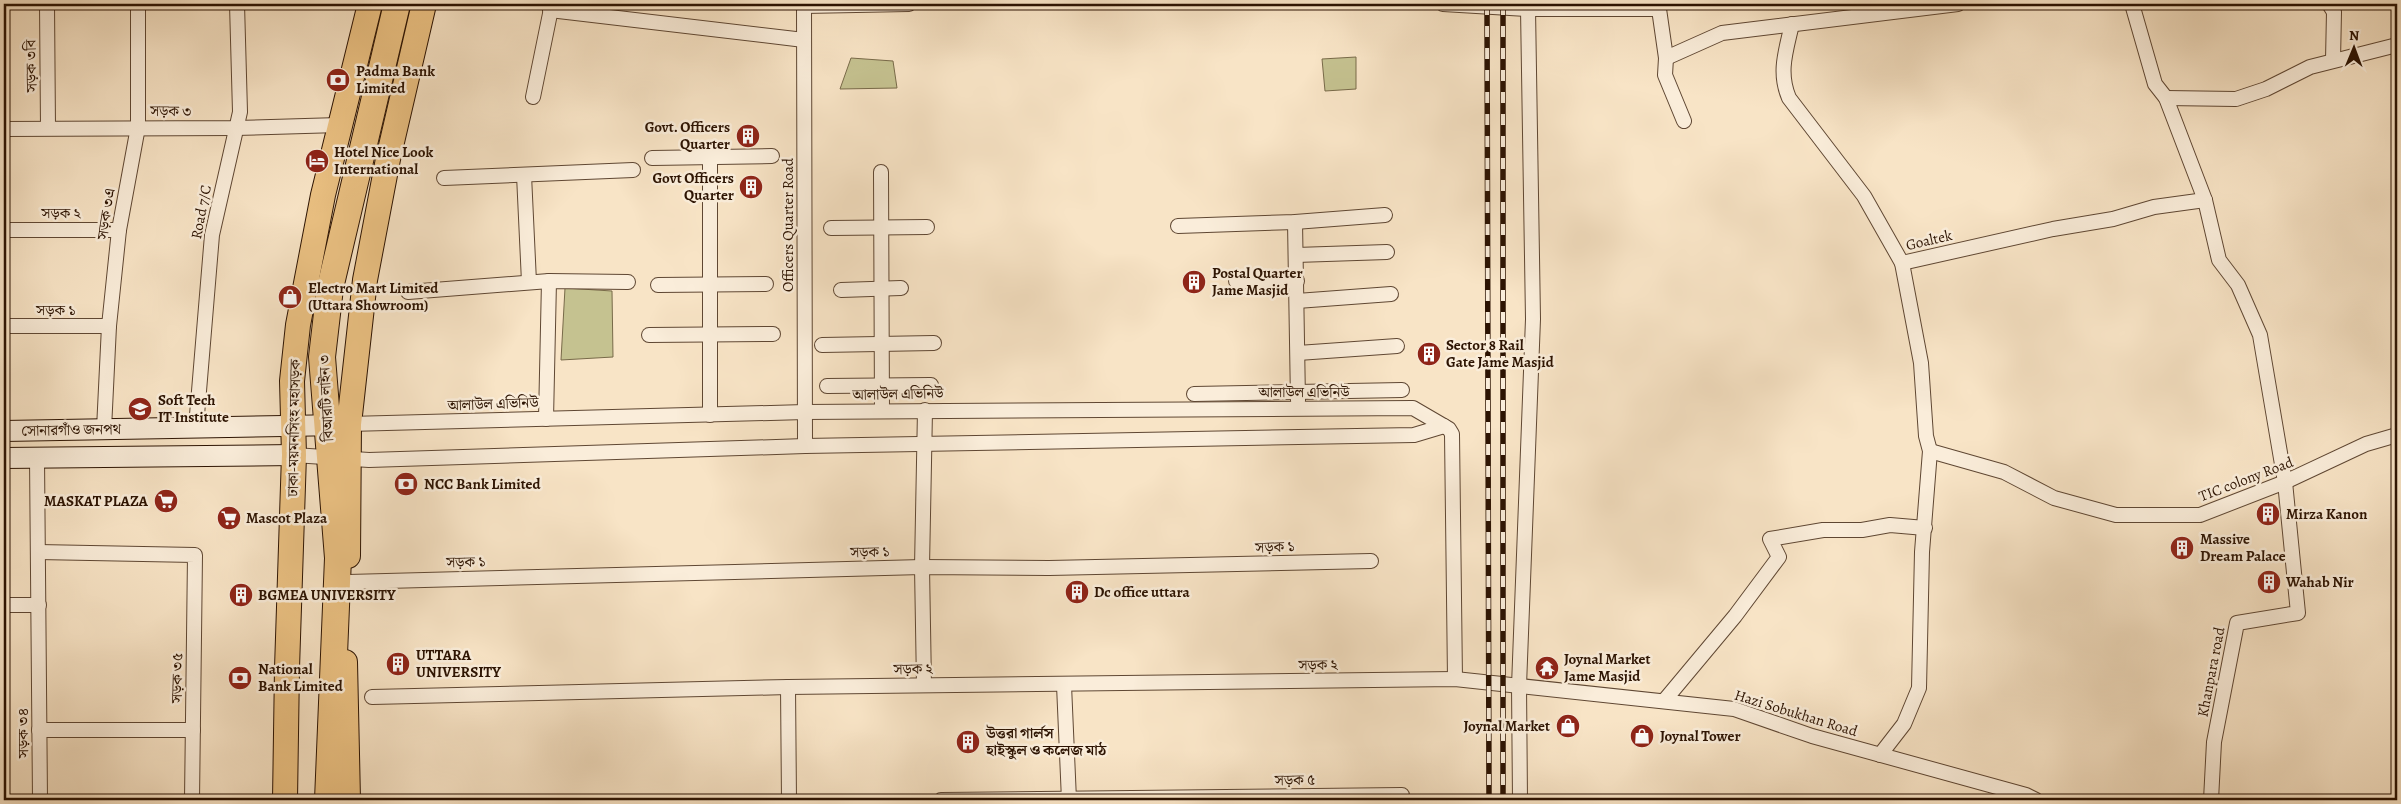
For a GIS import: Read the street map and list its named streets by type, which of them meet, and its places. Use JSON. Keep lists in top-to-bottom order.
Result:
{
  "streets": {
    "highway": ["বিআরটি লাইন ৩", "ঢাকা-ময়মনসিংহ মহাসড়ক"],
    "main road": ["সোনারগাঁও জনপথ"],
    "street": [
      "সড়ক ৩বি",
      "সড়ক ৩",
      "Road 7/C",
      "সড়ক ২",
      "সড়ক ৩এ",
      "Officers Quarter Road",
      "Goaltek",
      "সড়ক ১",
      "আলাউল এভিনিউ",
      "TIC colony Road",
      "Khanpara road",
      "সড়ক ৩৫",
      "Hazi Sobukhan Road",
      "সড়ক ৩৪",
      "সড়ক ৫"
    ]
  },
  "crossings": [
    ["সড়ক ৩বি", "সড়ক ৩"],
    ["সড়ক ৩", "Road 7/C"],
    ["সড়ক ৩", "সড়ক ৩এ"],
    ["সড়ক ৩", "ঢাকা-ময়মনসিংহ মহাসড়ক"],
    ["Road 7/C", "সোনারগাঁও জনপথ"],
    ["সড়ক ২", "সড়ক ৩এ"],
    ["সড়ক ২", "Hazi Sobukhan Road"],
    ["সড়ক ৩এ", "সড়ক ১"],
    ["সড়ক ৩এ", "সোনারগাঁও জনপথ"],
    ["Officers Quarter Road", "আলাউল এভিনিউ"],
    ["আলাউল এভিনিউ", "বিআরটি লাইন ৩"],
    ["আলাউল এভিনিউ", "সোনারগাঁও জনপথ"],
    ["বিআরটি লাইন ৩", "সোনারগাঁও জনপথ"],
    ["ঢাকা-ময়মনসিংহ মহাসড়ক", "সোনারগাঁও জনপথ"],
    ["সোনারগাঁও জনপথ", "সড়ক ৩৪"],
    ["TIC colony Road", "Khanpara road"],
    ["সড়ক ৩৫", "সড়ক ৩৪"]
  ],
  "places": {
    "bank": ["Padma Bank Limited", "NCC Bank Limited", "National Bank Limited"],
    "building": [
      "Govt. Officers Quarter",
      "Govt Officers Quarter",
      "Postal Quarter Jame Masjid",
      "Sector 8 Rail Gate Jame Masjid",
      "Mirza Kanon",
      "Massive Dream Palace",
      "Wahab Nir",
      "Dc office uttara",
      "BGMEA UNIVERSITY",
      "UTTARA UNIVERSITY",
      "উত্তরা গার্লস হাইস্কুল ও কলেজ মাঠ"
    ],
    "hotel": ["Hotel Nice Look International"],
    "shop": ["Electro Mart Limited (Uttara Showroom)", "Joynal Market", "Joynal Tower"],
    "school or university": ["Soft Tech IT Institute"],
    "supermarket": ["MASKAT PLAZA", "Mascot Plaza"],
    "temple": ["Joynal Market Jame Masjid"]
  },
  "north": "top"
}
